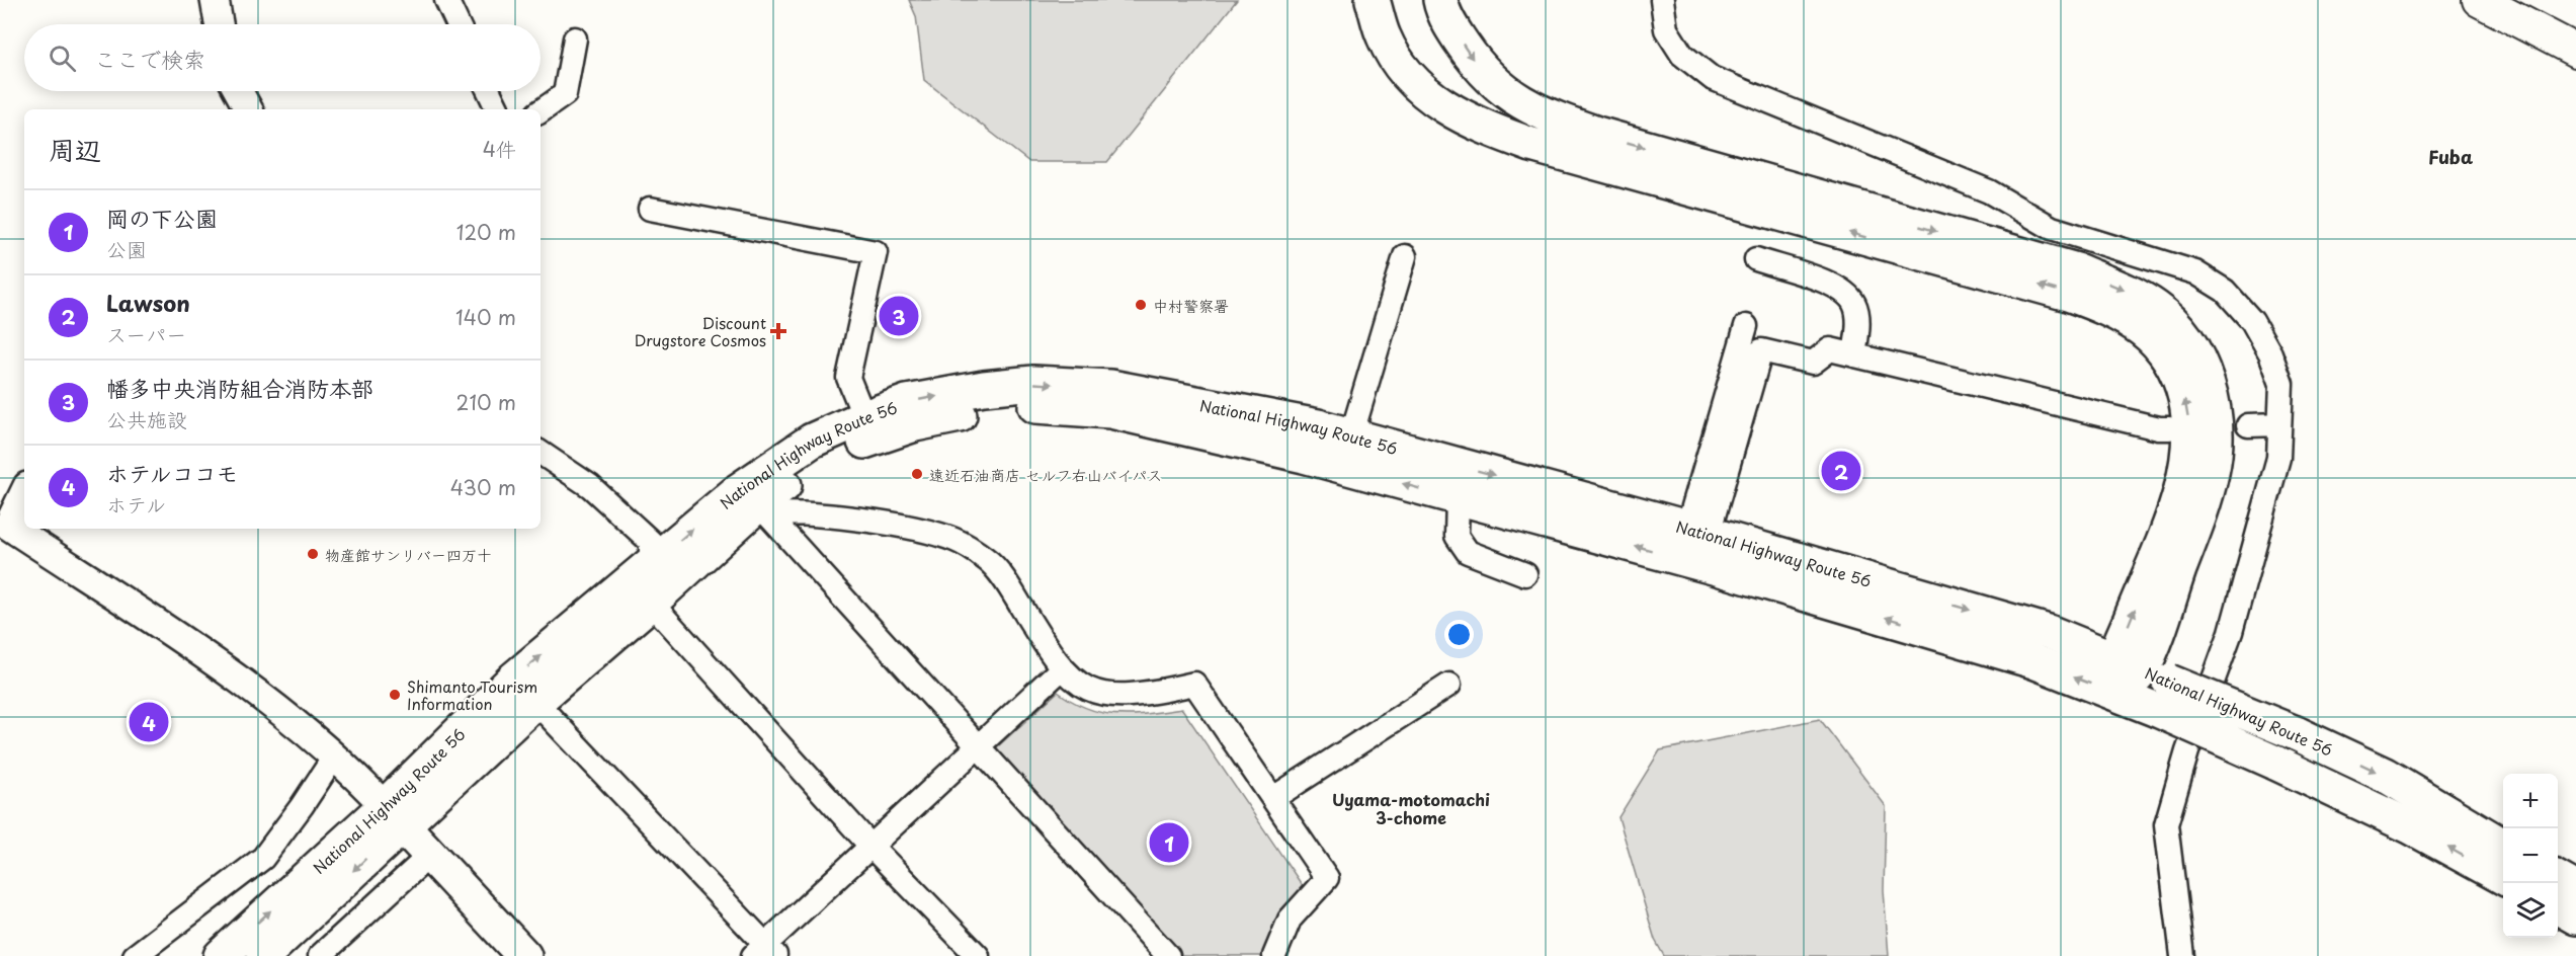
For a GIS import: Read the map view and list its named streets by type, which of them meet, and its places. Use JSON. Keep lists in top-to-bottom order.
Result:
{
  "streets": {
    "highway": ["National Highway Route 56"]
  },
  "districts": ["Fuba", "Uyama-motomachi 3-chome"],
  "places": {
    "other": [
      "中村警察署",
      "遠近石油商店 セルフ右山バイパス",
      "物産館サンリバー四万十",
      "Shimanto Tourism Information"
    ],
    "health": ["Discount Drugstore Cosmos"]
  },
  "page": {
    "search": "ここで検索",
    "heading": ["周辺", "4件"],
    "list": [
      {
        "mark": "1",
        "name": "岡の下公園",
        "note": "公園",
        "value": "120 m"
      },
      {
        "mark": "2",
        "name": "Lawson",
        "note": "スーパー",
        "value": "140 m"
      },
      {
        "mark": "3",
        "name": "幡多中央消防組合消防本部",
        "note": "公共施設",
        "value": "210 m"
      },
      {
        "mark": "4",
        "name": "ホテルココモ",
        "note": "ホテル",
        "value": "430 m"
      }
    ],
    "pins": [
      "3",
      "2",
      "4",
      "1"
    ],
    "map_buttons": ["+", "−"]
  }
}
